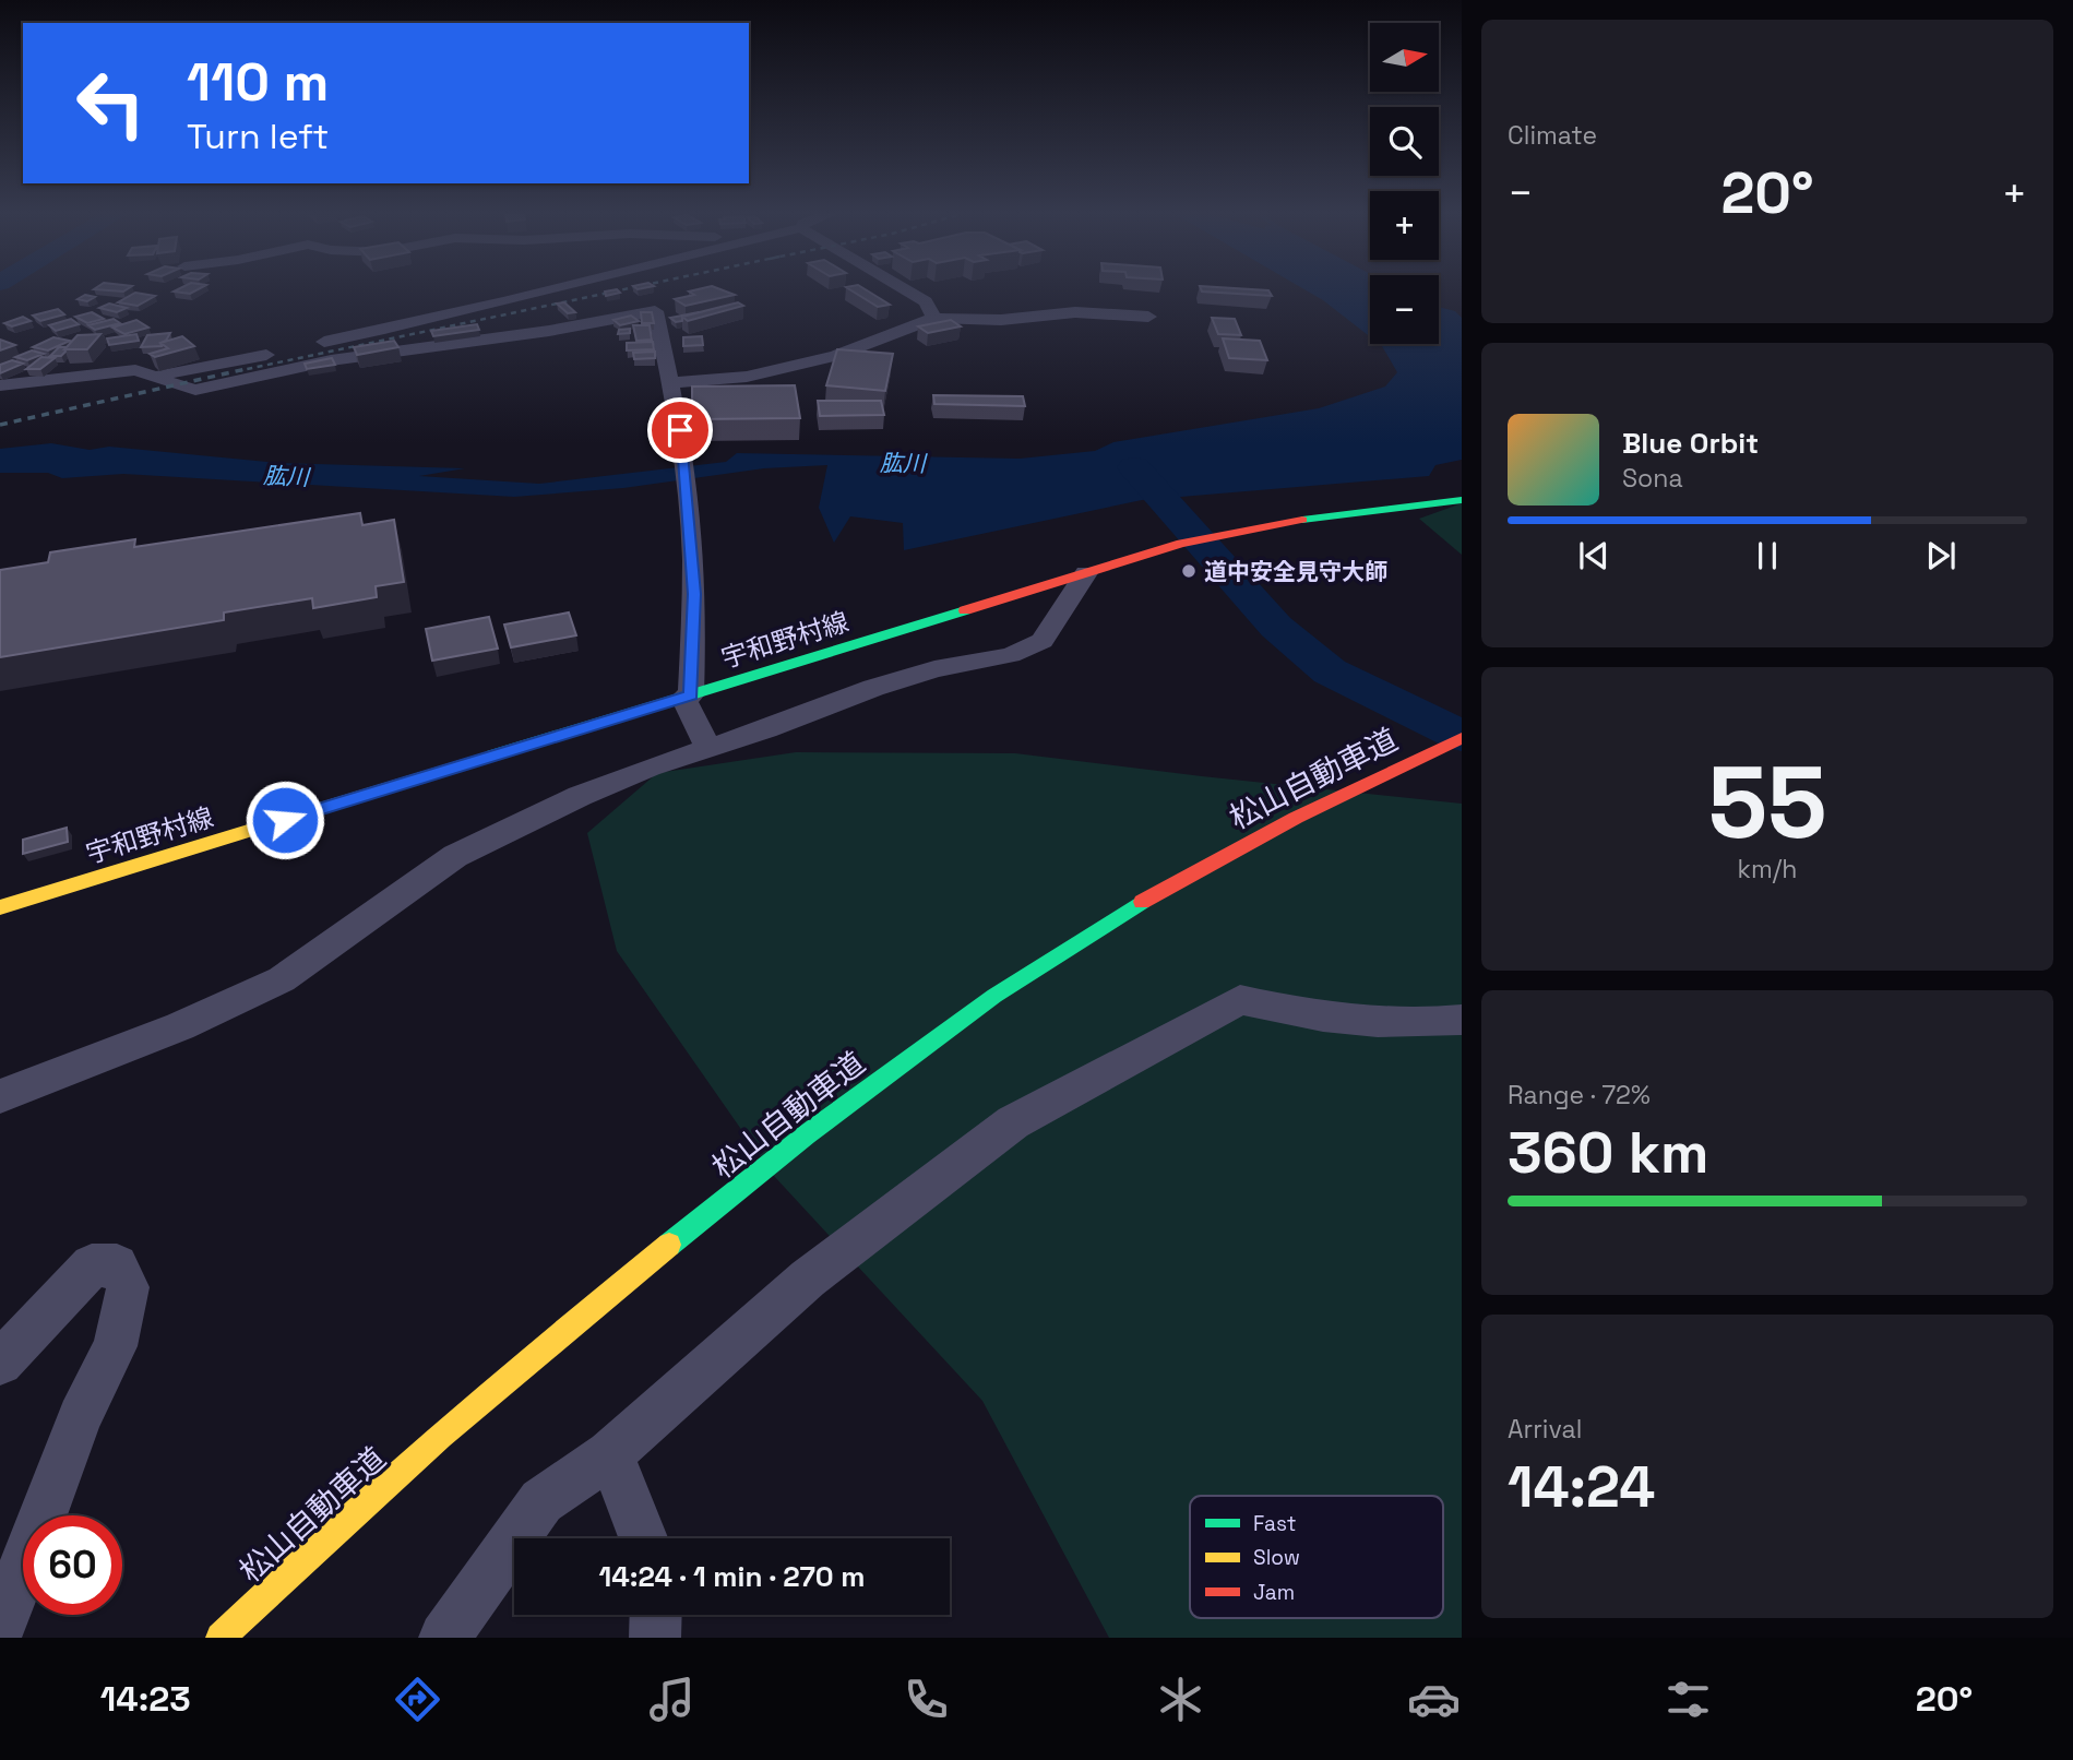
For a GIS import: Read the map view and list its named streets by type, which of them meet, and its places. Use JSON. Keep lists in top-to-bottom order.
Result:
{
  "streets": {
    "main road": ["宇和野村線", "松山自動車道"]
  },
  "water": ["肱川"],
  "places": ["道中安全見守大師"],
  "legend": ["Fast", "Slow", "Jam"],
  "north": "right",
  "page": {
    "tile": [
      "Climate",
      ["55", "km/h"],
      ["Range · 72%", "360 km"],
      ["Arrival", "14:24"]
    ],
    "map_buttons": ["+", "−"],
    "turn": ["110 m", "Turn left"],
    "heat": ["−", "20°", "+"],
    "song": ["Blue Orbit", "Sona"],
    "limit": "60",
    "trip": "14:24 · 1 min · 270 m",
    "tabs": ["14:23", "20°"]
  }
}
